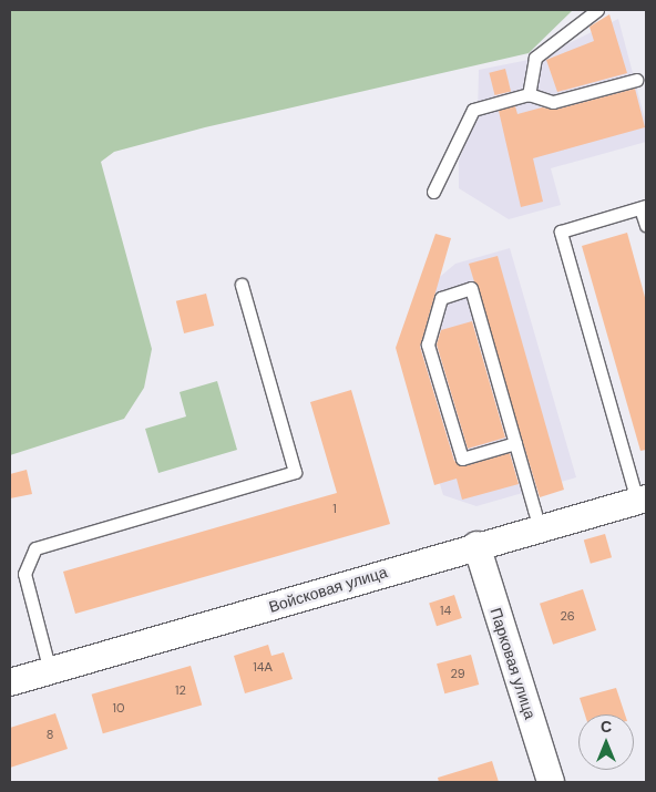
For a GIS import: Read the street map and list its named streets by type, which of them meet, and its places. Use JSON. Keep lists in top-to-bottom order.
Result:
{
  "streets": {
    "street": ["Войсковая улица", "Парковая улица"]
  },
  "crossings": [
    ["Войсковая улица", "Парковая улица"]
  ],
  "house_numbers": [
    "1",
    "14",
    "26",
    "14А",
    "29",
    "12",
    "10",
    "8"
  ],
  "north": "top"
}
